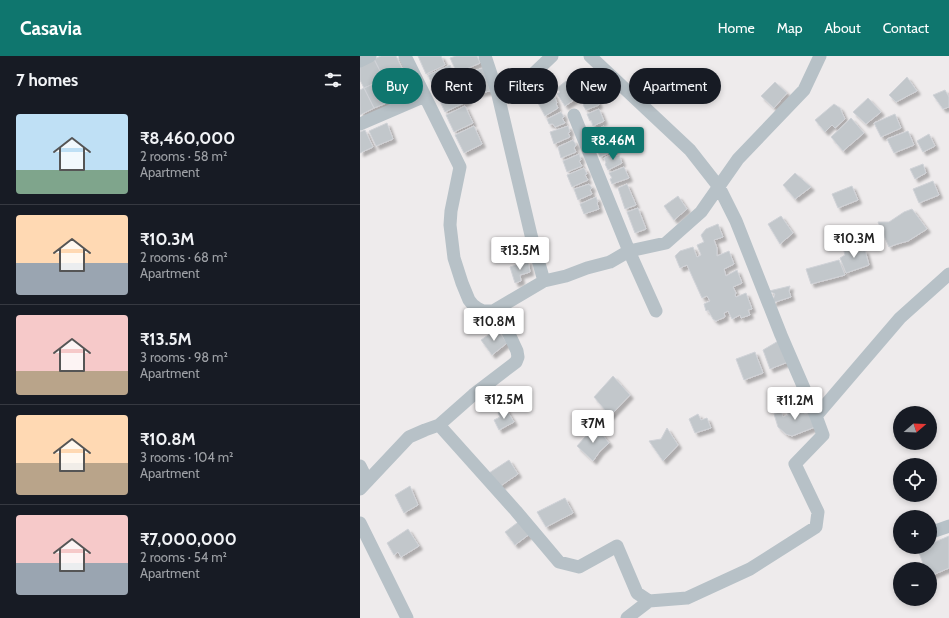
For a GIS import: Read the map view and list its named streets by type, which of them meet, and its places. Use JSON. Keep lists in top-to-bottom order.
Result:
{
  "north": "right",
  "page": {
    "header": "Casavia",
    "nav": [
      "Home",
      "Map",
      "About",
      "Contact"
    ],
    "heading": "7 homes",
    "chip": [
      "Buy",
      "Rent",
      "Filters",
      "New",
      "Apartment"
    ],
    "list": [
      {
        "name": "₹8,460,000",
        "note": "2 rooms · 58 m² · Apartment"
      },
      {
        "name": "₹10.3M",
        "note": "2 rooms · 68 m² · Apartment"
      },
      {
        "name": "₹13.5M",
        "note": "3 rooms · 98 m² · Apartment"
      },
      {
        "name": "₹10.8M",
        "note": "3 rooms · 104 m² · Apartment"
      },
      {
        "name": "₹7,000,000",
        "note": "2 rooms · 54 m² · Apartment"
      }
    ],
    "price": [
      "₹8.46M",
      "₹10.3M",
      "₹13.5M",
      "₹10.8M",
      "₹12.5M",
      "₹11.2M",
      "₹7M"
    ],
    "map_buttons": ["+", "−"]
  }
}
